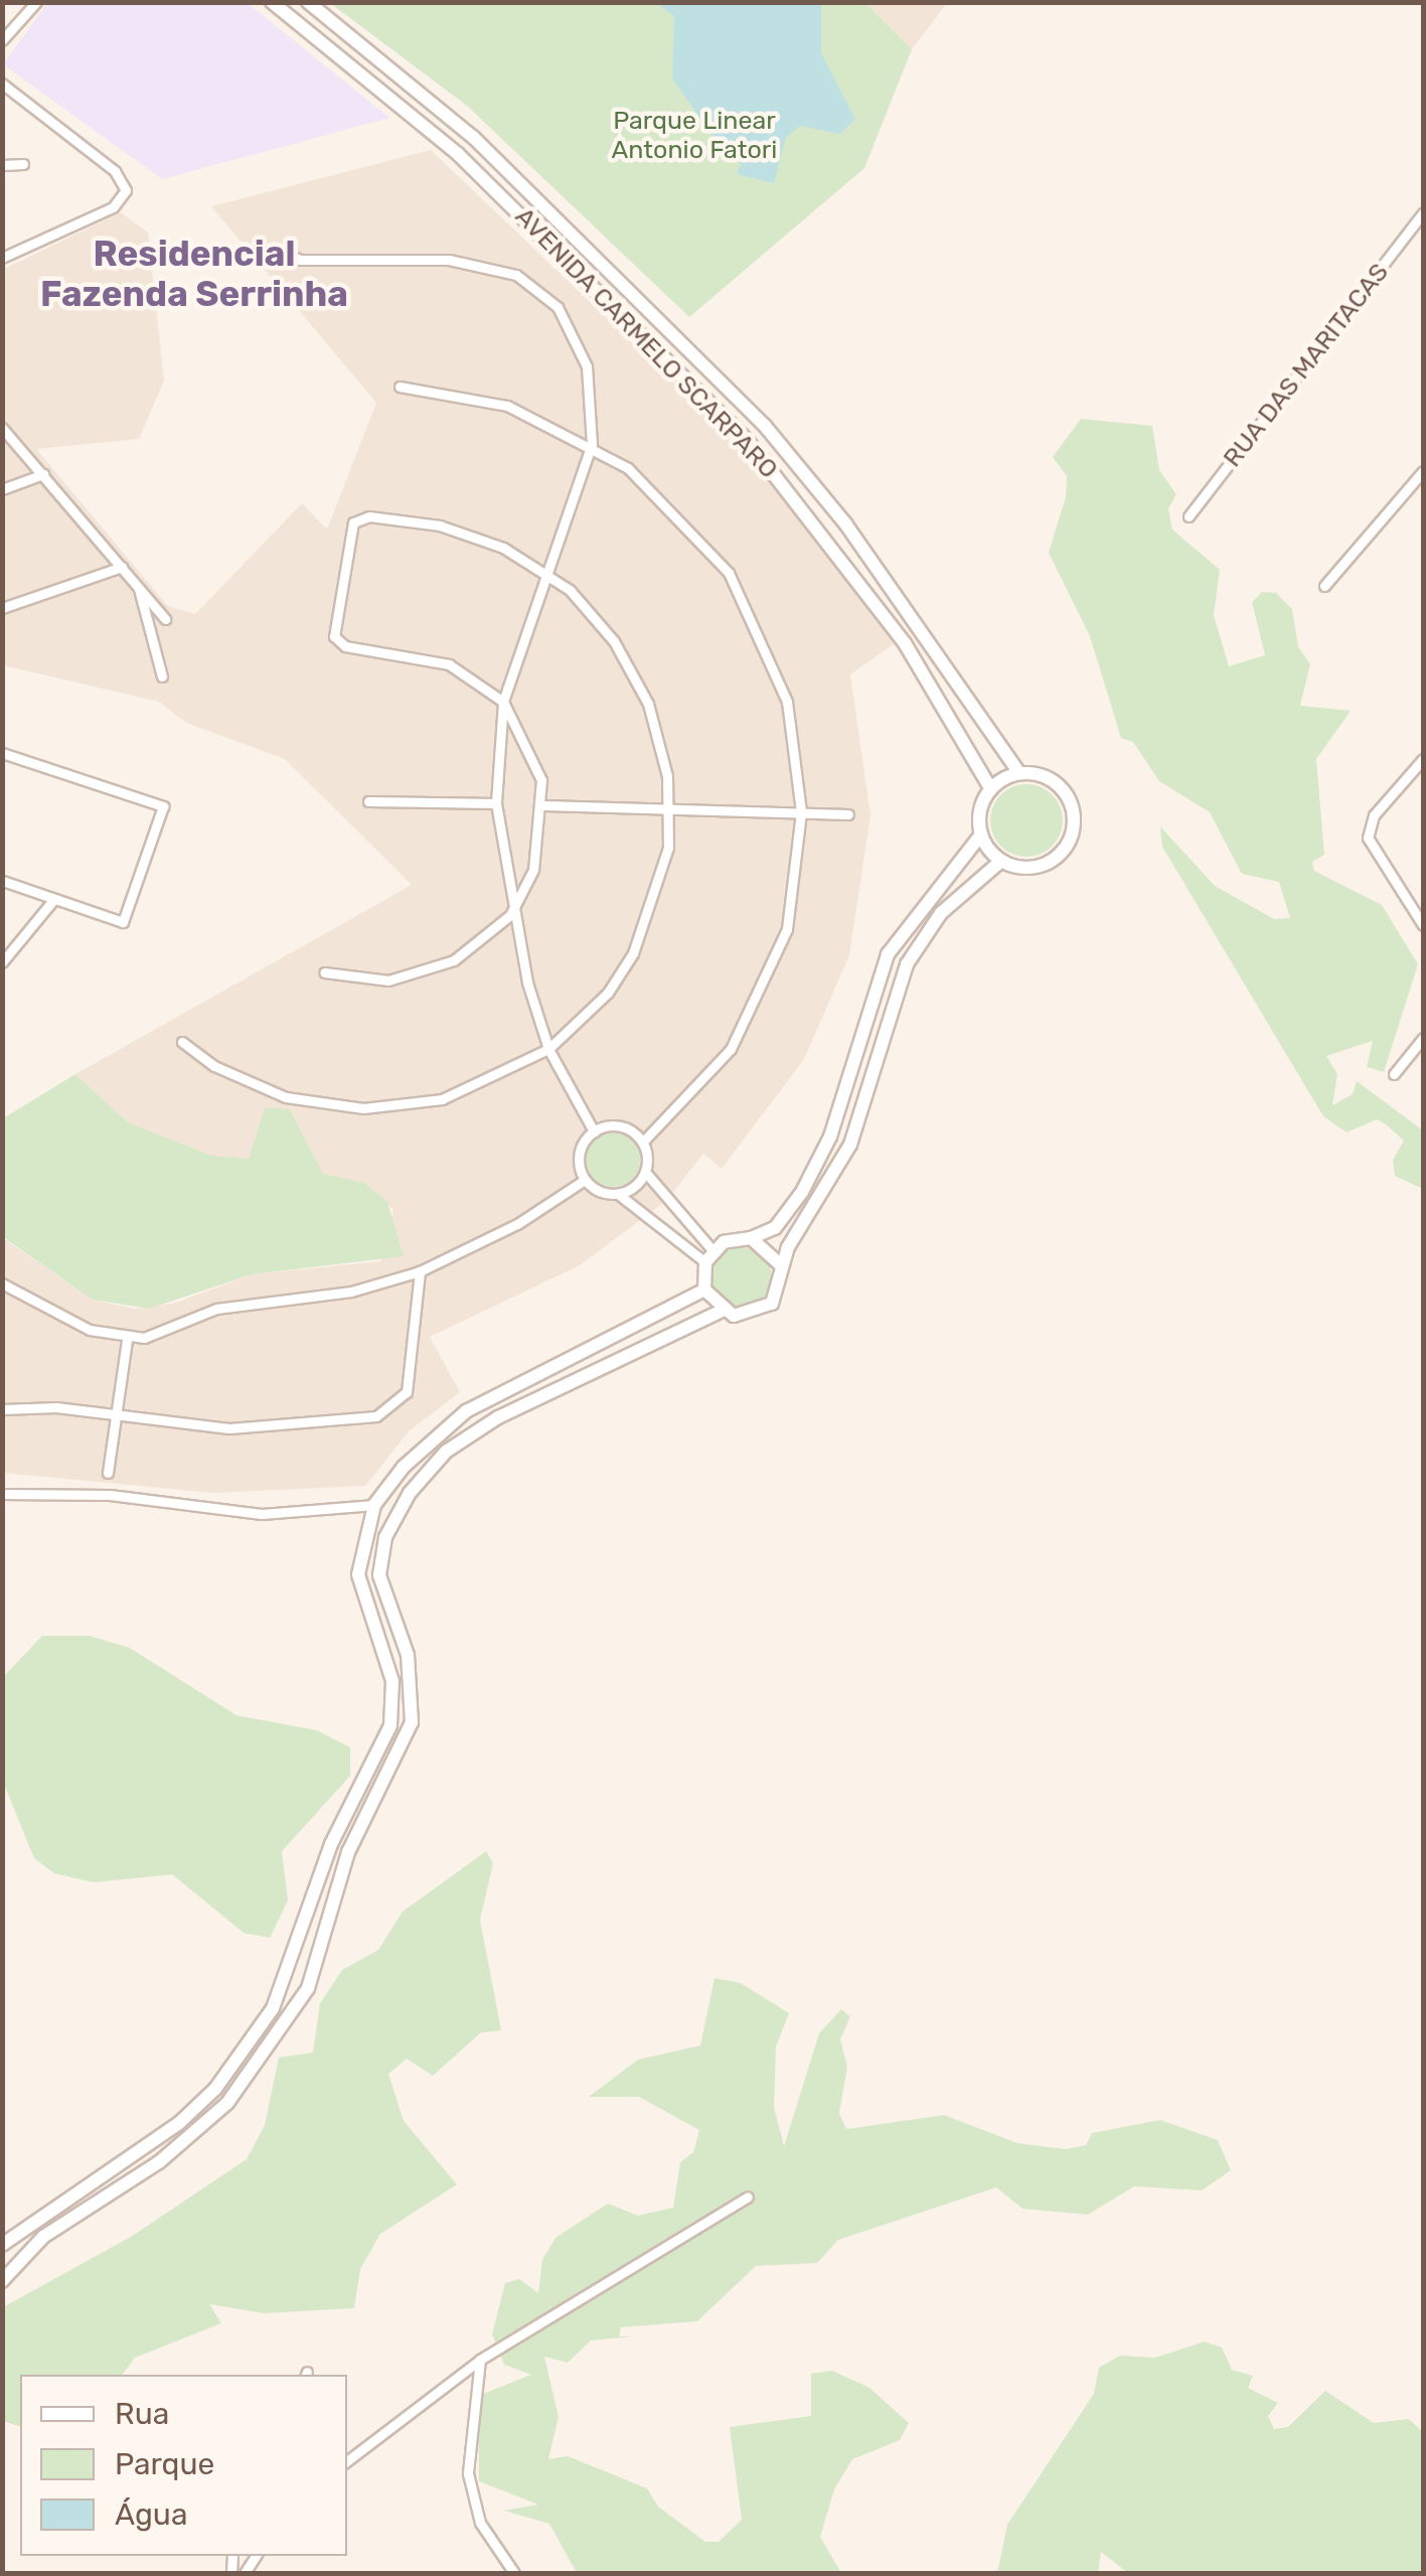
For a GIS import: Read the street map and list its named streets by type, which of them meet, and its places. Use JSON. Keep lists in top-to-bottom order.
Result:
{
  "streets": {
    "main road": ["AVENIDA CARMELO SCARPARO"],
    "street": ["RUA DAS MARITACAS"]
  },
  "districts": ["Residencial Fazenda Serrinha"],
  "parks": ["Parque Linear Antonio Fatori"],
  "legend": ["Rua", "Parque", "Água"]
}
